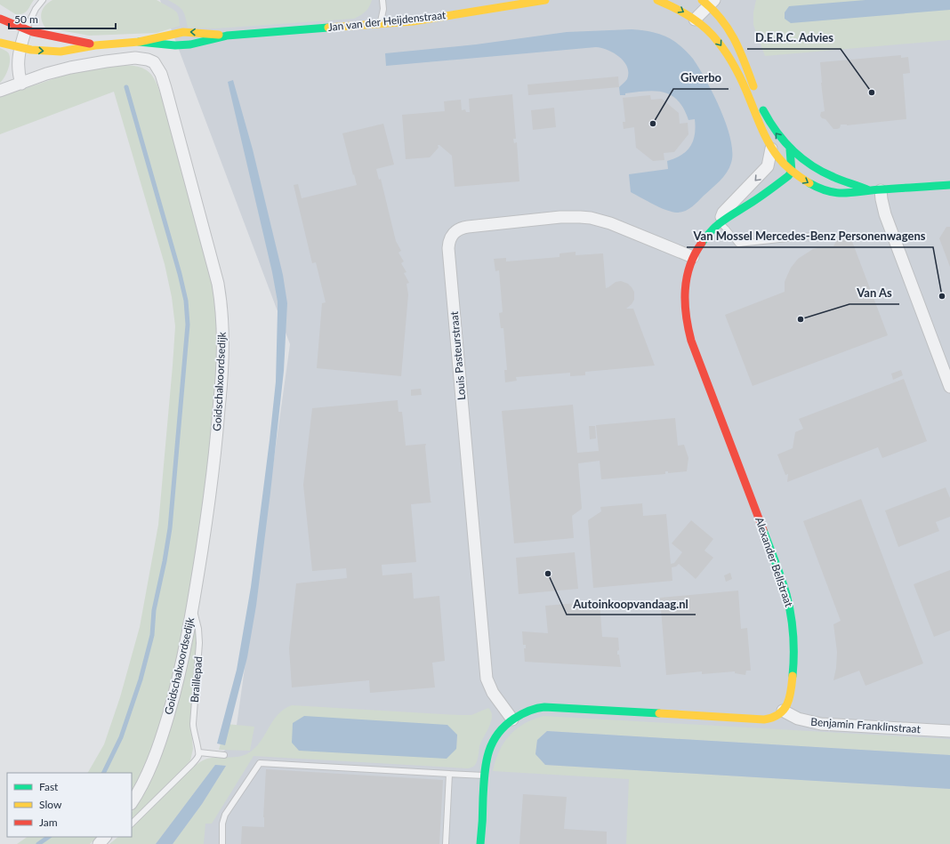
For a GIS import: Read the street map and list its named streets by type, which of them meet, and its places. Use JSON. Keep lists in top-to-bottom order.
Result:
{
  "streets": {
    "street": [
      "Jan van der Heijdenstraat",
      "Louis Pasteurstraat",
      "Goidschalxoordsedijk",
      "Alexander Bellstraat",
      "Benjamin Franklinstraat"
    ],
    "lane": ["Braillepad"]
  },
  "crossings": [
    ["Louis Pasteurstraat", "Alexander Bellstraat"],
    ["Goidschalxoordsedijk", "Braillepad"],
    ["Alexander Bellstraat", "Benjamin Franklinstraat"]
  ],
  "places": [
    "D.E.R.C. Advies",
    "Giverbo",
    "Van Mossel Mercedes-Benz Personenwagens",
    "Van As",
    "Autoinkoopvandaag.nl"
  ],
  "legend": ["Fast", "Slow", "Jam"],
  "scale_bar": "50 m"
}
